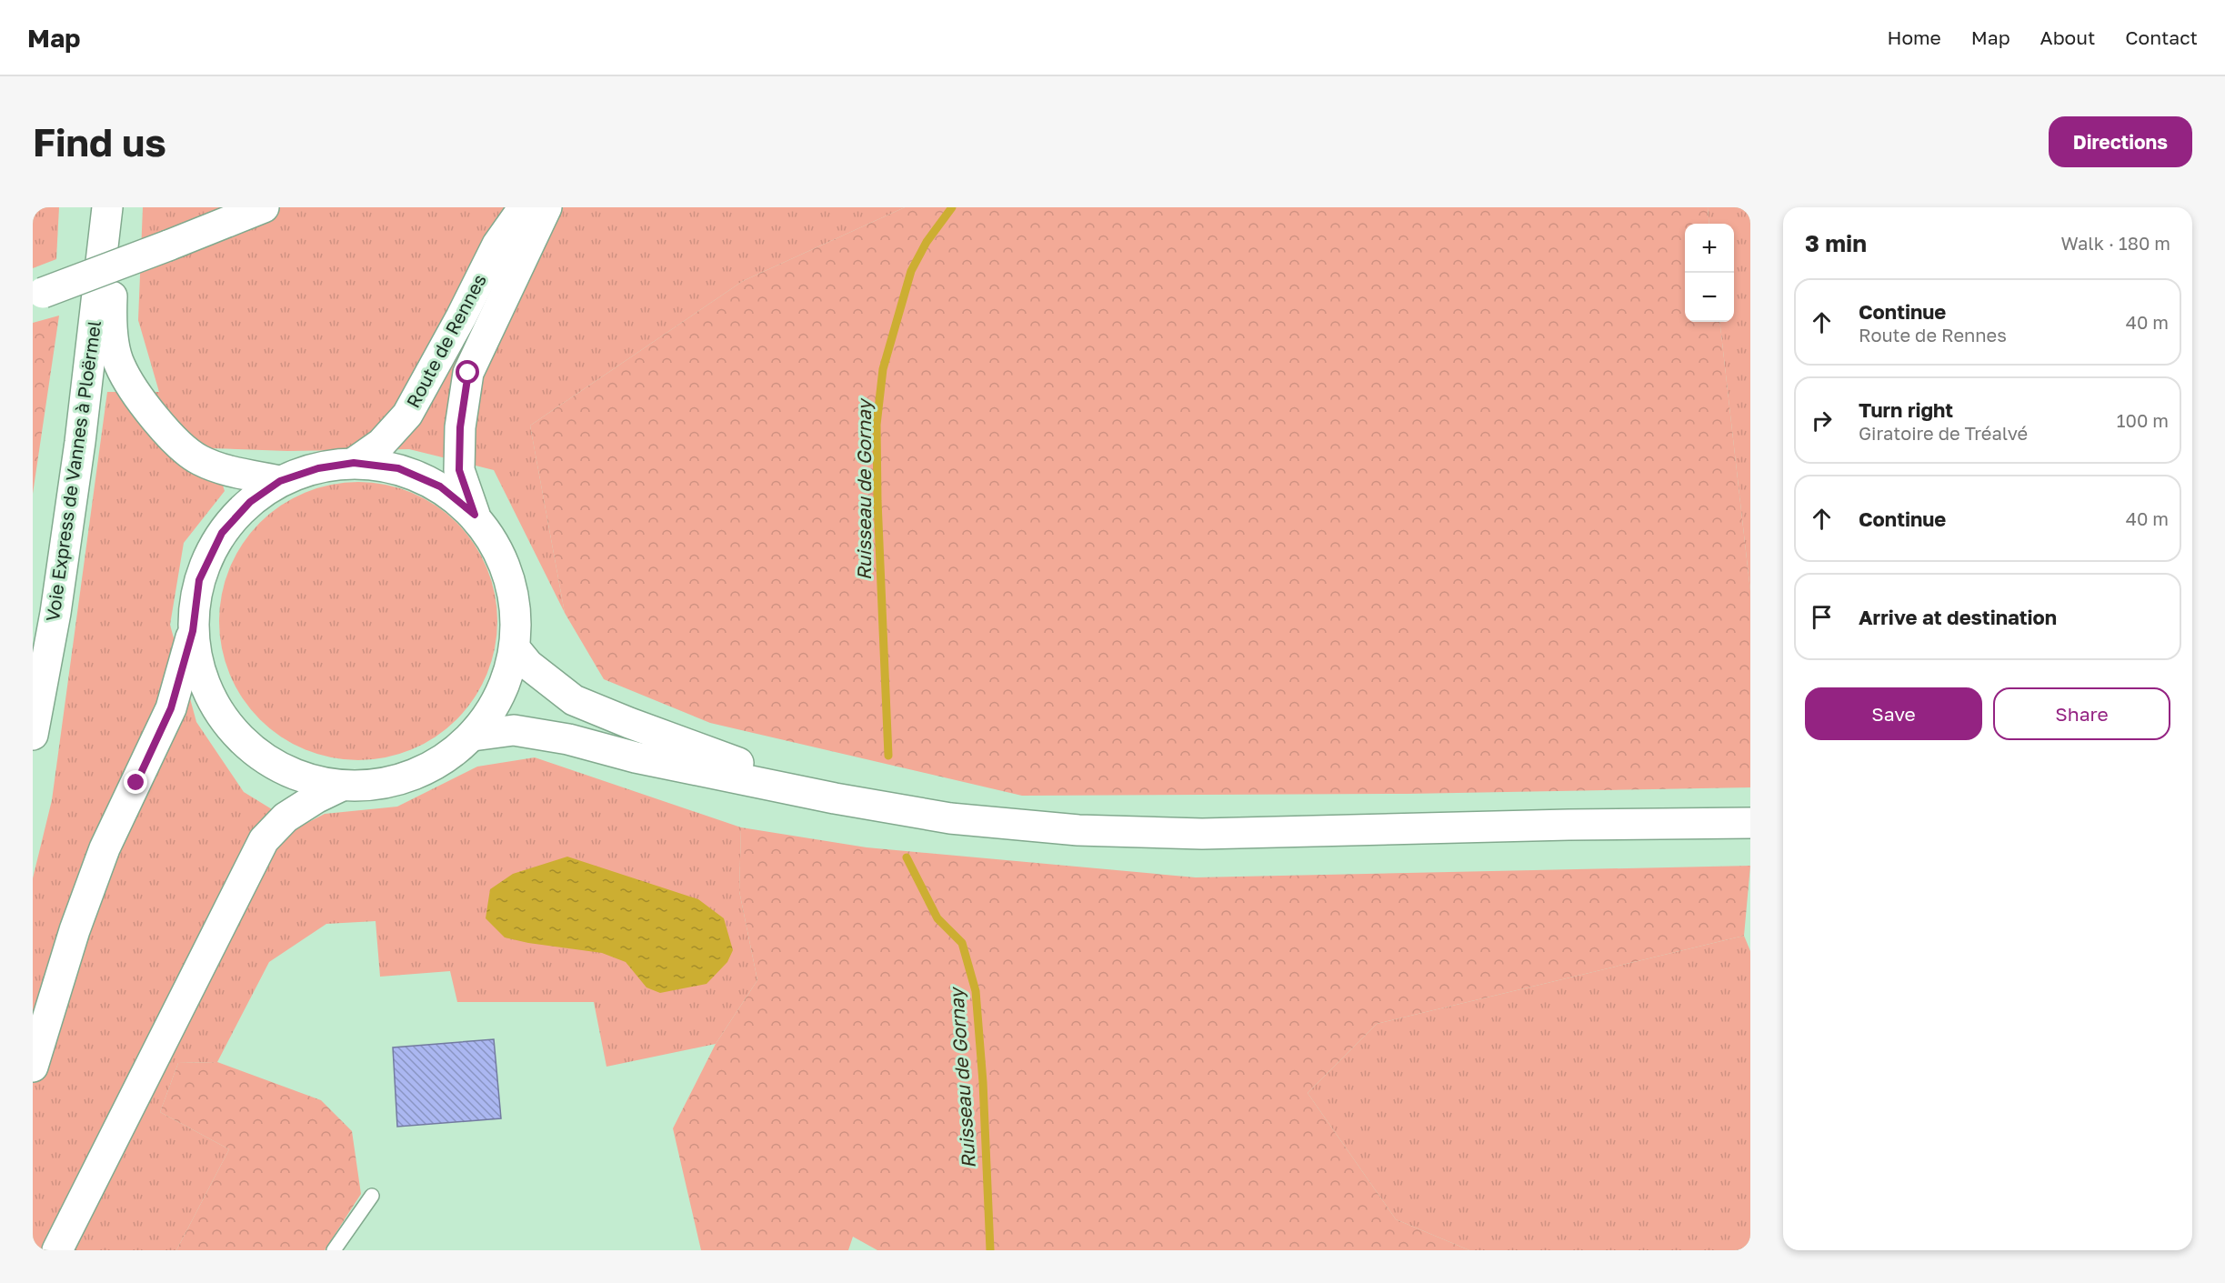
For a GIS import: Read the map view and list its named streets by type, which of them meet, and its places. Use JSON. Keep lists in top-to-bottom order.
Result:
{
  "streets": {
    "main road": ["Route de Rennes", "Voie Express de Vannes à Ploërmel"]
  },
  "water": ["Ruisseau de Gornay"],
  "page": {
    "header": "Map",
    "nav": [
      "Home",
      "Map",
      "About",
      "Contact"
    ],
    "buttons": [
      "Directions",
      ["Save", "Share"]
    ],
    "title": "Find us",
    "heading": ["3 min", "Walk · 180 m"],
    "map_buttons": ["+", "−"],
    "list": [
      ["Continue", "Route de Rennes", "40 m"],
      ["Turn right", "Giratoire de Tréalvé", "100 m"],
      ["Continue", "40 m"],
      "Arrive at destination"
    ]
  }
}
